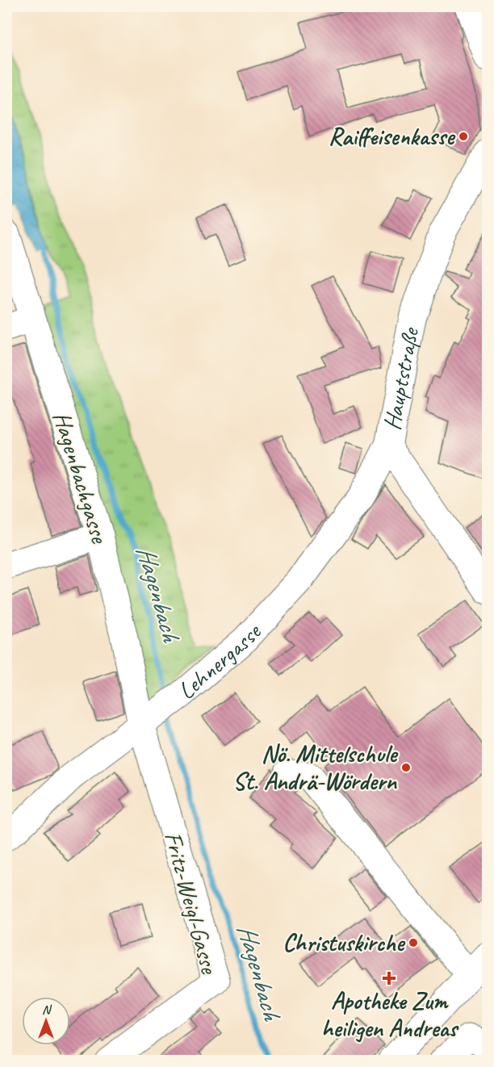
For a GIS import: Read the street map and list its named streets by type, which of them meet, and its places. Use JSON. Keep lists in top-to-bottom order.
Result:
{
  "streets": {
    "street": [
      "Hauptstraße",
      "Hagenbachgasse",
      "Lehnergasse",
      "Fritz-Weigl-Gasse"
    ]
  },
  "crossings": [
    ["Hauptstraße", "Lehnergasse"],
    ["Hagenbachgasse", "Lehnergasse"],
    ["Hagenbachgasse", "Fritz-Weigl-Gasse"],
    ["Lehnergasse", "Fritz-Weigl-Gasse"]
  ],
  "water": ["Hagenbach"],
  "places": {
    "other": ["Raiffeisenkasse", "Nö. Mittelschule St. Andrä-Wördern", "Christuskirche"],
    "health": ["Apotheke Zum heiligen Andreas"]
  },
  "north": "top"
}
